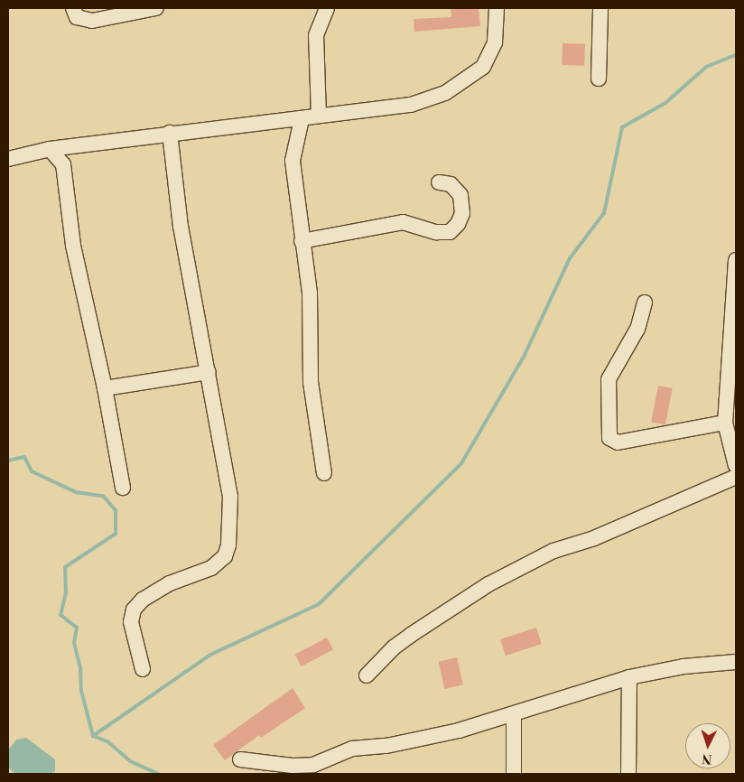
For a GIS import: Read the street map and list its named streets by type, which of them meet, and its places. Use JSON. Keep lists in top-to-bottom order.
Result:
{
  "north": "bottom"
}
